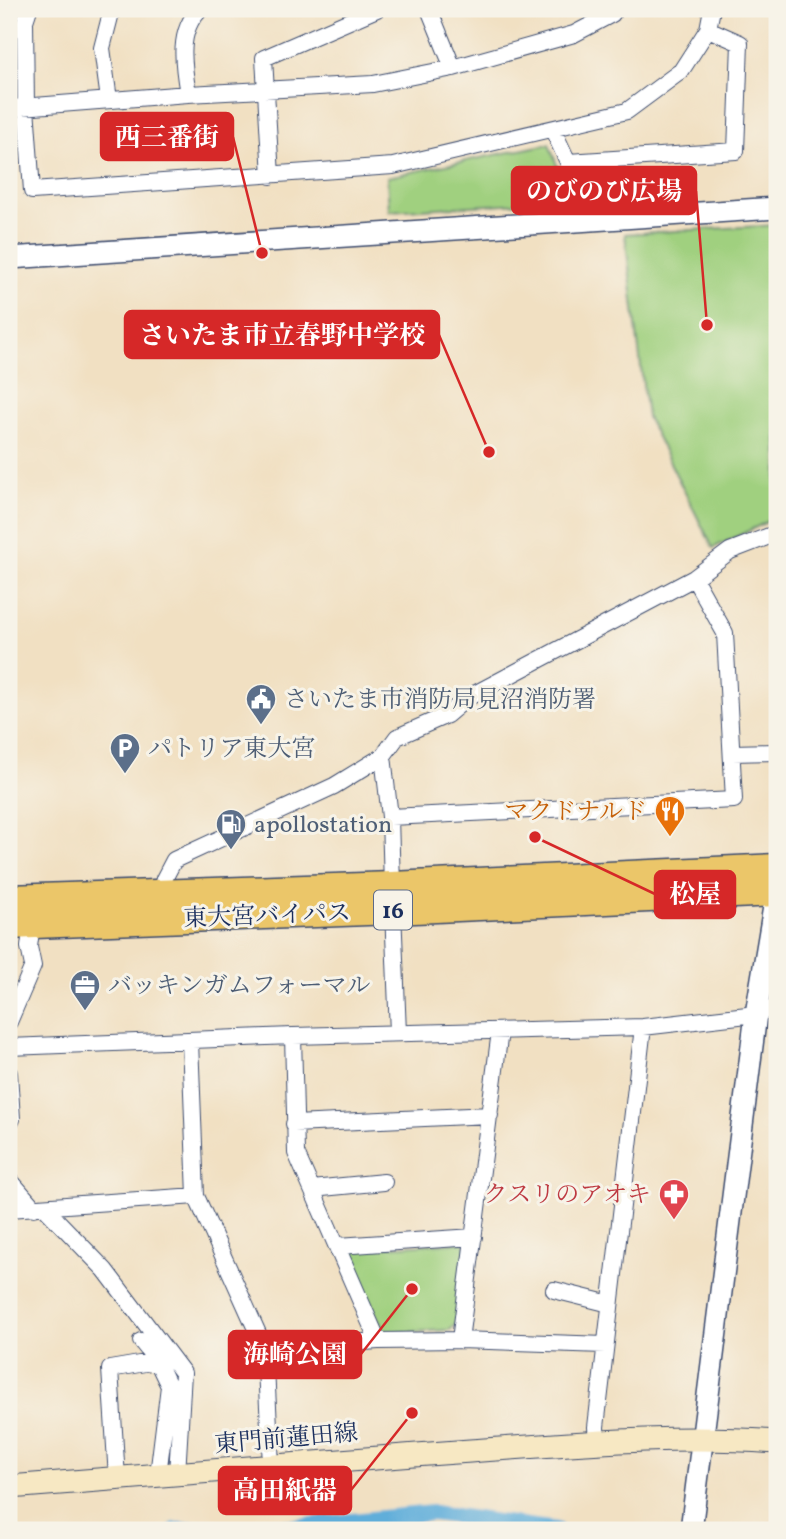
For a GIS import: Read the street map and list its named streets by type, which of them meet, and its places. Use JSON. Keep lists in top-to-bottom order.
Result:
{
  "streets": {
    "highway": ["16", "東大宮バイパス"],
    "main road": ["東門前蓮田線"]
  },
  "places": {
    "other": [
      "西三番街",
      "のびのび広場",
      "さいたま市立春野中学校",
      "松屋",
      "海崎公園",
      "高田紙器"
    ],
    "public building": ["さいたま市消防局見沼消防署"],
    "parking": ["パトリア東大宮"],
    "restaurant": ["マクドナルド"],
    "fuel station": ["apollostation"],
    "office": ["バッキンガムフォーマル"],
    "pharmacy": ["クスリのアオキ"]
  }
}
